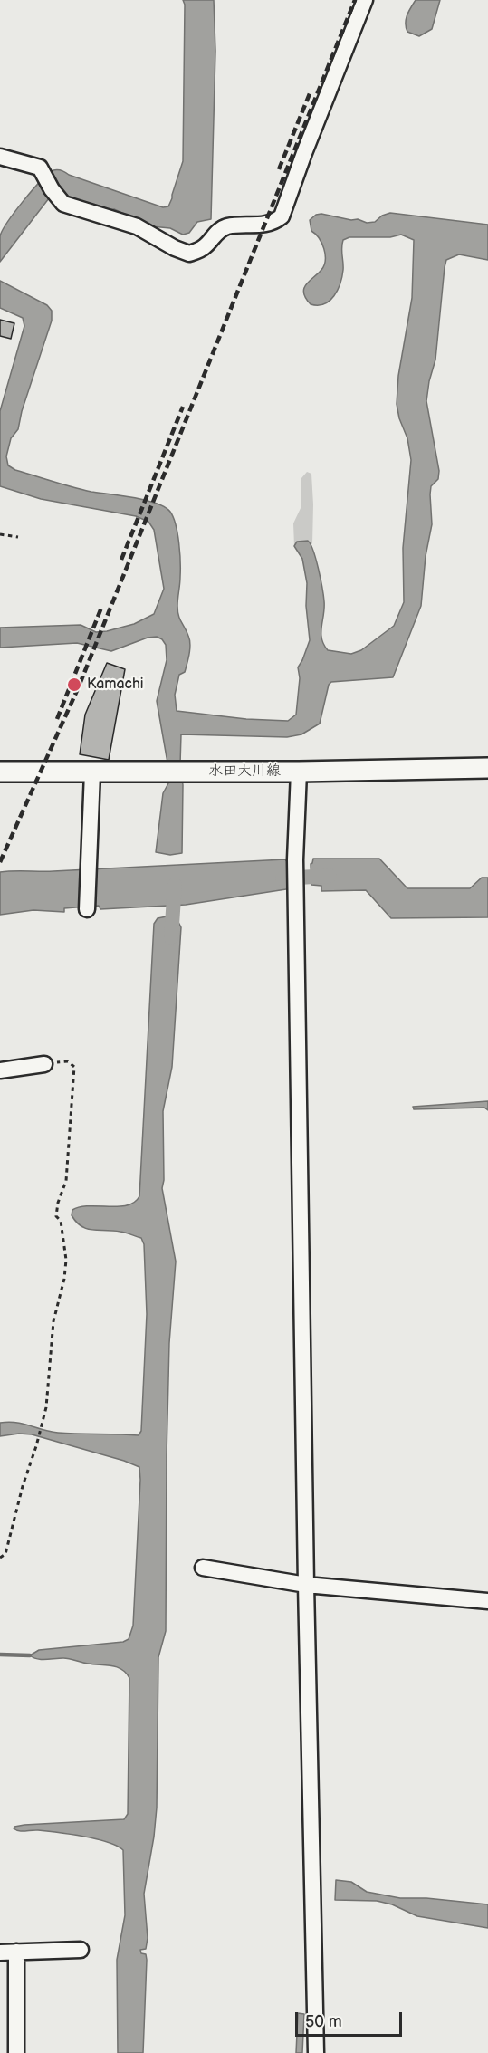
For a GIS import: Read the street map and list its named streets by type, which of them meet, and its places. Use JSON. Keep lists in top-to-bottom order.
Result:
{
  "streets": {
    "main road": ["水田大川線"]
  },
  "places": ["Kamachi"],
  "scale_bar": "50 m"
}
